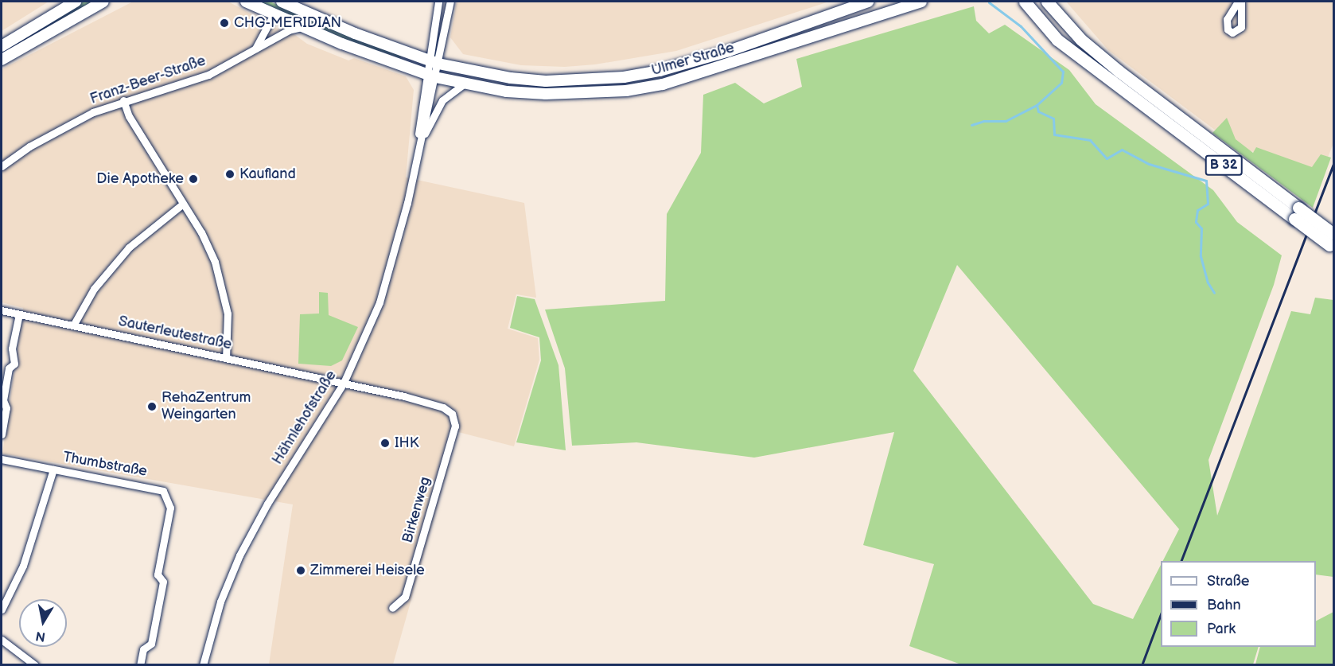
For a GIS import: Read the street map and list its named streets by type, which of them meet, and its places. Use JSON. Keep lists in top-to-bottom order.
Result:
{
  "streets": {
    "main road": ["Ulmer Straße", "B 32"],
    "street": [
      "Franz-Beer-Straße",
      "Sauterleutestraße",
      "Hähnlehofstraße",
      "Thumbstraße",
      "Birkenweg"
    ]
  },
  "crossings": [
    ["Ulmer Straße", "Franz-Beer-Straße"],
    ["Sauterleutestraße", "Hähnlehofstraße"],
    ["Sauterleutestraße", "Birkenweg"]
  ],
  "places": [
    "CHG-MERIDIAN",
    "Kaufland",
    "Die Apotheke",
    "RehaZentrum Weingarten",
    "IHK",
    "Zimmerei Heisele"
  ],
  "legend": ["Straße", "Bahn", "Park"],
  "north": "bottom"
}
